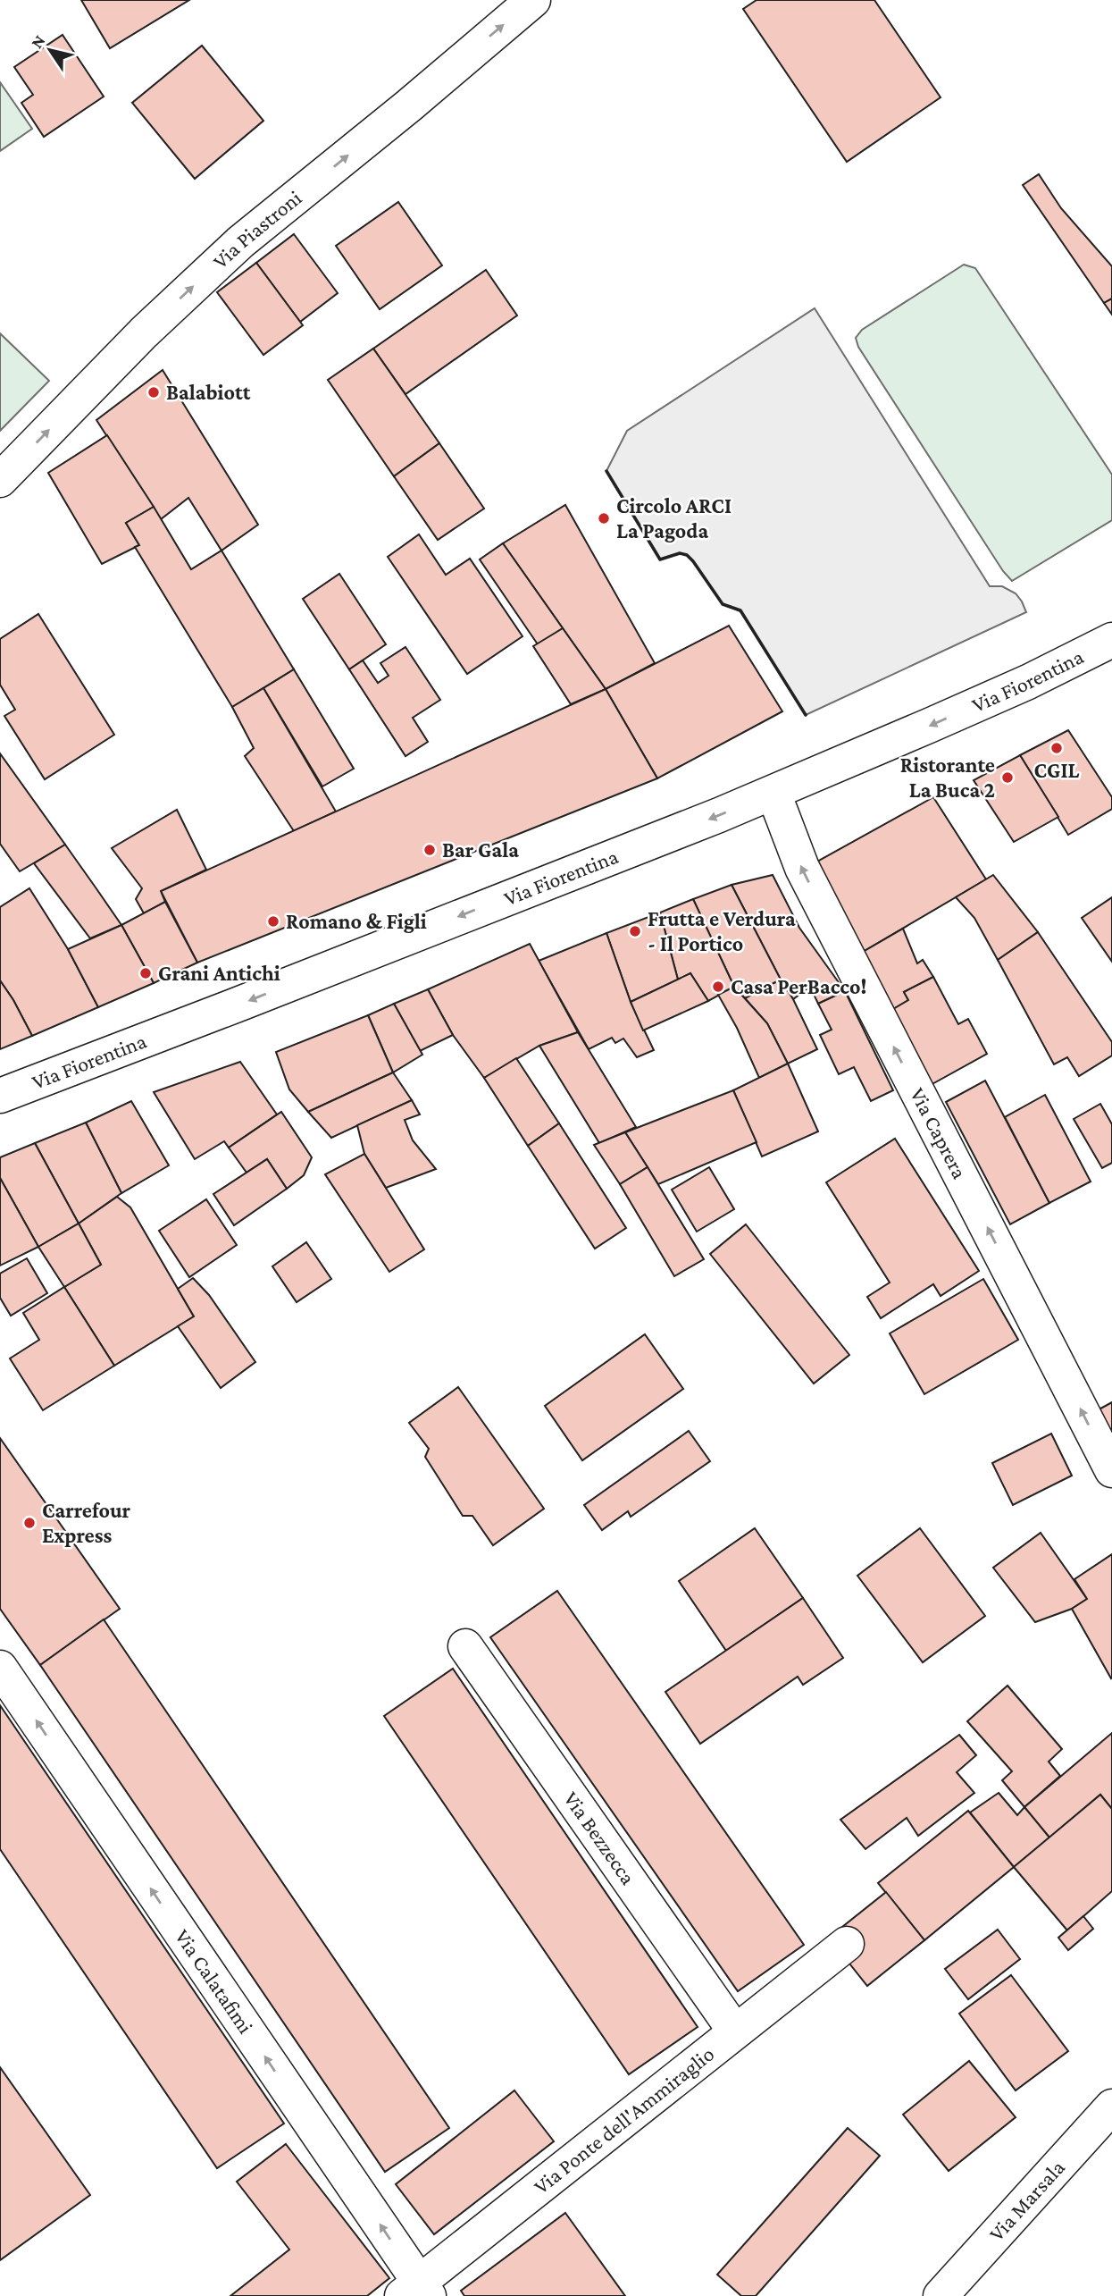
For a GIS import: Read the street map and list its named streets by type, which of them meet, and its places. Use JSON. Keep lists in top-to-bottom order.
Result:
{
  "streets": {
    "street": [
      "Via Piastroni",
      "Via Fiorentina",
      "Via Caprera",
      "Via Bezzecca",
      "Via Calatafimi",
      "Via Ponte dell'Ammiraglio",
      "Via Marsala"
    ]
  },
  "crossings": [
    ["Via Fiorentina", "Via Caprera"],
    ["Via Bezzecca", "Via Ponte dell'Ammiraglio"],
    ["Via Calatafimi", "Via Ponte dell'Ammiraglio"]
  ],
  "one_way": [
    "Via Piastroni",
    "Via Fiorentina",
    "Via Caprera",
    "Via Calatafimi"
  ],
  "places": [
    "Balabiott",
    "Circolo ARCI La Pagoda",
    "CGIL",
    "Ristorante La Buca 2",
    "Bar Gala",
    "Romano & Figli",
    "Frutta e Verdura - Il Portico",
    "Grani Antichi",
    "Casa PerBacco!",
    "Carrefour Express"
  ],
  "north": "top left"
}
